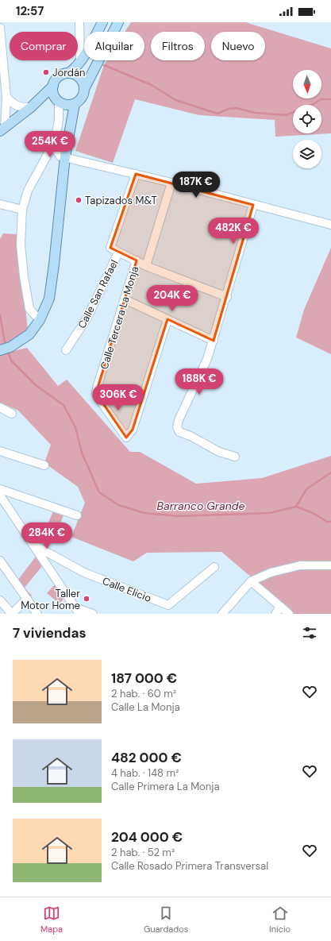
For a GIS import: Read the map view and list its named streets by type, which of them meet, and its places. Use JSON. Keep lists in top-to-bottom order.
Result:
{
  "streets": {
    "street": ["Calle San Rafael", "Calle Tercera La Monja", "Calle Elicio"]
  },
  "water": ["Barranco Grande"],
  "places": ["Jordán", "Tapizados M&T", "Taller Motor Home"],
  "north": "bottom",
  "page": {
    "status": "12:57",
    "chip": [
      "Comprar",
      "Alquilar",
      "Filtros",
      "Nuevo"
    ],
    "price": [
      "254K €",
      "187K €",
      "482K €",
      "204K €",
      "188K €",
      "306K €",
      "284K €"
    ],
    "heading": "7 viviendas",
    "list": [
      {
        "name": "187 000 €",
        "note": "2 hab. · 60 m² · Calle La Monja"
      },
      {
        "name": "482 000 €",
        "note": "4 hab. · 148 m² · Calle Primera La Monja"
      },
      {
        "name": "204 000 €",
        "note": "2 hab. · 52 m² · Calle Rosado Primera Transversal"
      }
    ],
    "tabs": ["Mapa", "Guardados", "Inicio"]
  }
}
